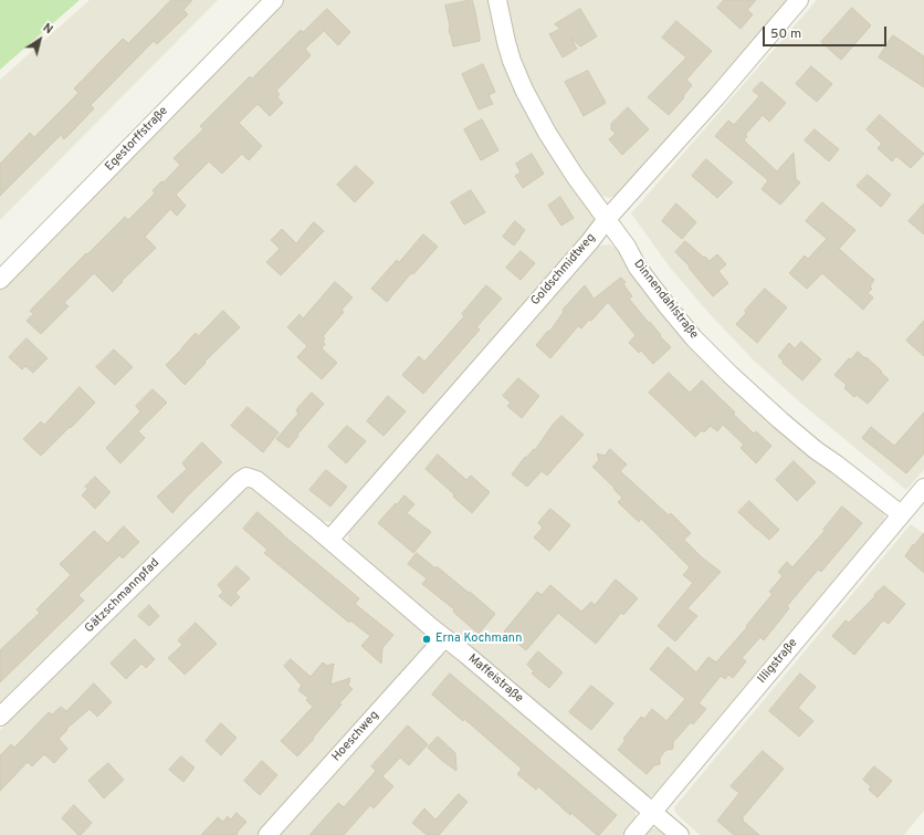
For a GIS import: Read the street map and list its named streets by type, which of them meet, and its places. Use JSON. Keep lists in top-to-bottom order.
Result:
{
  "streets": {
    "street": [
      "Egestorffstraße",
      "Goldschmidtweg",
      "Dinnendahlstraße",
      "Gätzschmannpfad",
      "Illigstraße",
      "Maffeistraße",
      "Hoeschweg"
    ]
  },
  "crossings": [
    ["Goldschmidtweg", "Dinnendahlstraße"],
    ["Goldschmidtweg", "Maffeistraße"],
    ["Dinnendahlstraße", "Illigstraße"],
    ["Gätzschmannpfad", "Maffeistraße"],
    ["Illigstraße", "Maffeistraße"],
    ["Maffeistraße", "Hoeschweg"]
  ],
  "places": ["Erna Kochmann"],
  "scale_bar": "50 m",
  "north": "top right"
}
